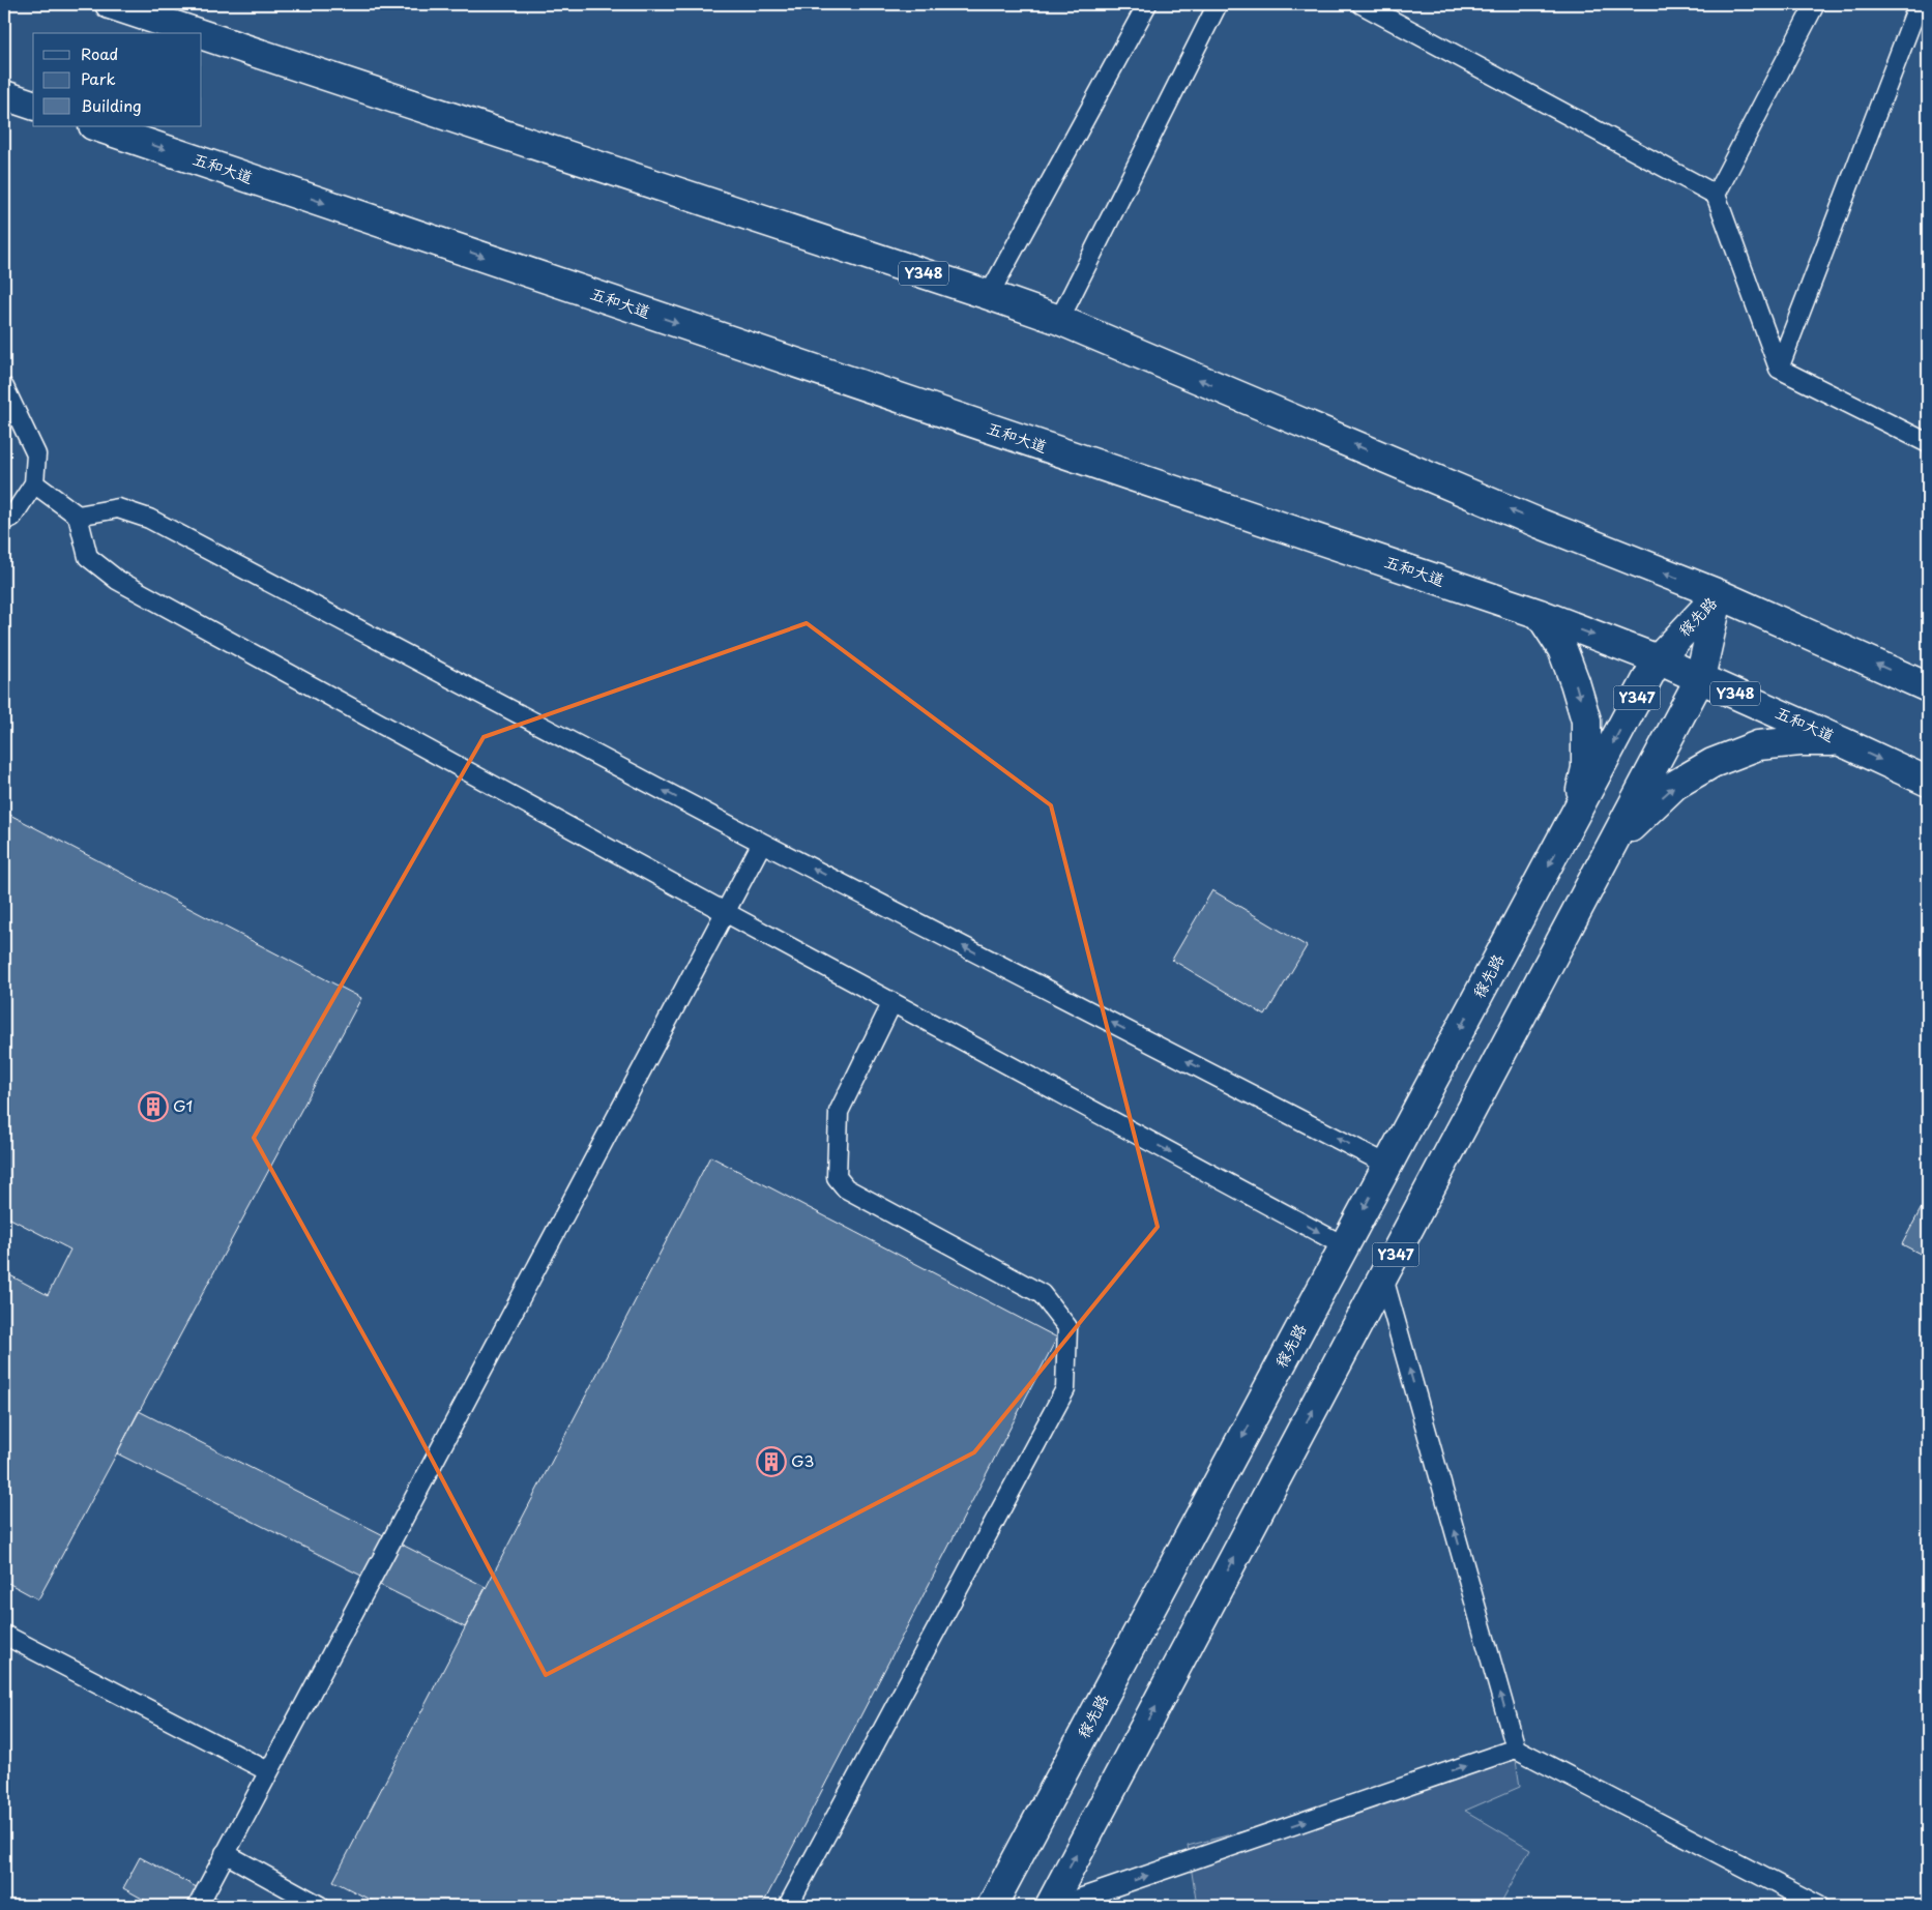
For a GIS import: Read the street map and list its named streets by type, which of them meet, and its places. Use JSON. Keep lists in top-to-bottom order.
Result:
{
  "streets": {
    "main road": [
      "五和大道",
      "Y348",
      "稼先路",
      "Y347"
    ]
  },
  "crossings": [
    ["五和大道", "稼先路"],
    ["Y348", "稼先路"]
  ],
  "places": {
    "building": ["G1", "G3"]
  },
  "legend": ["Road", "Park", "Building"]
}
